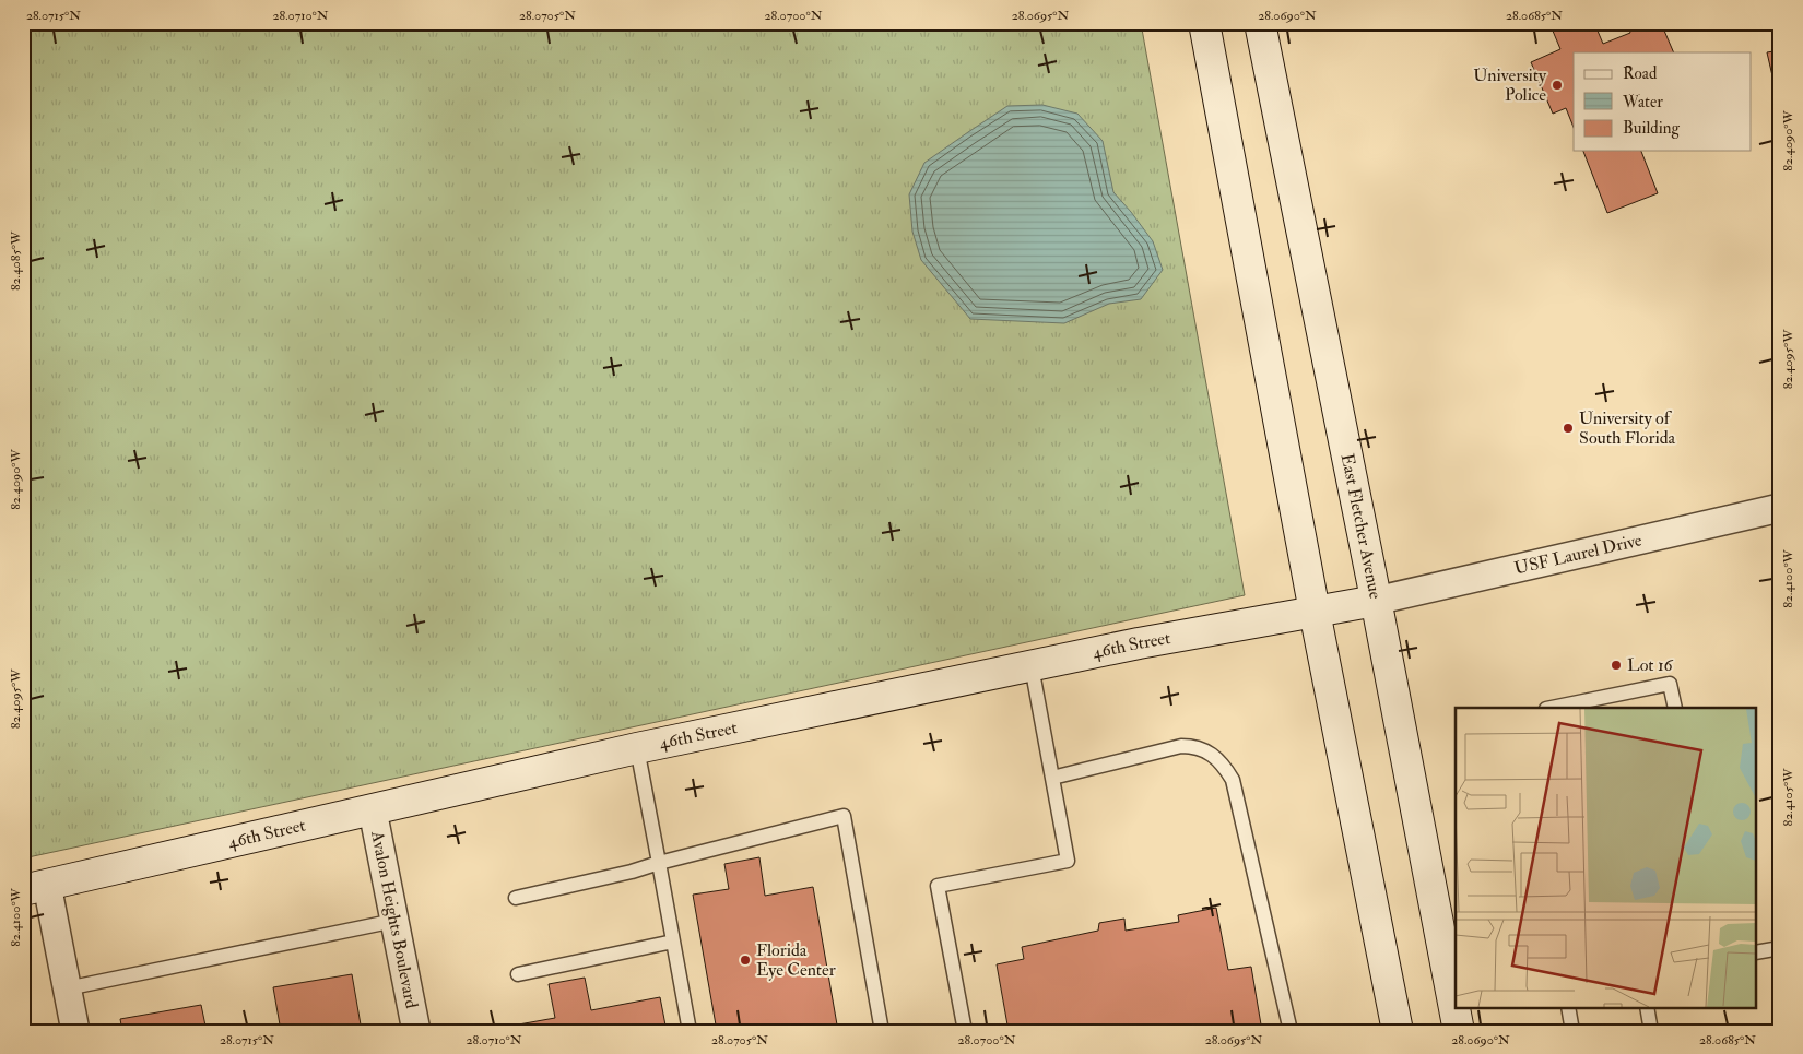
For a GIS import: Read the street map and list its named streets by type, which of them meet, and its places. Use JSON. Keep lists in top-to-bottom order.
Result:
{
  "streets": {
    "main road": ["East Fletcher Avenue", "46th Street"],
    "street": ["USF Laurel Drive", "Avalon Heights Boulevard"]
  },
  "crossings": [
    ["East Fletcher Avenue", "USF Laurel Drive"],
    ["East Fletcher Avenue", "46th Street"],
    ["USF Laurel Drive", "46th Street"],
    ["46th Street", "Avalon Heights Boulevard"]
  ],
  "places": [
    "University Police",
    "University of South Florida",
    "Lot 16",
    "Florida Eye Center"
  ],
  "legend": ["Road", "Water", "Building"],
  "coordinates": [
    "28.0715°N",
    "28.0710°N",
    "28.0705°N",
    "28.0700°N",
    "28.0695°N",
    "28.0690°N",
    "28.0685°N",
    "82.4090°W",
    "82.4085°W",
    "82.4095°W",
    "82.4100°W",
    "82.4105°W"
  ]
}
